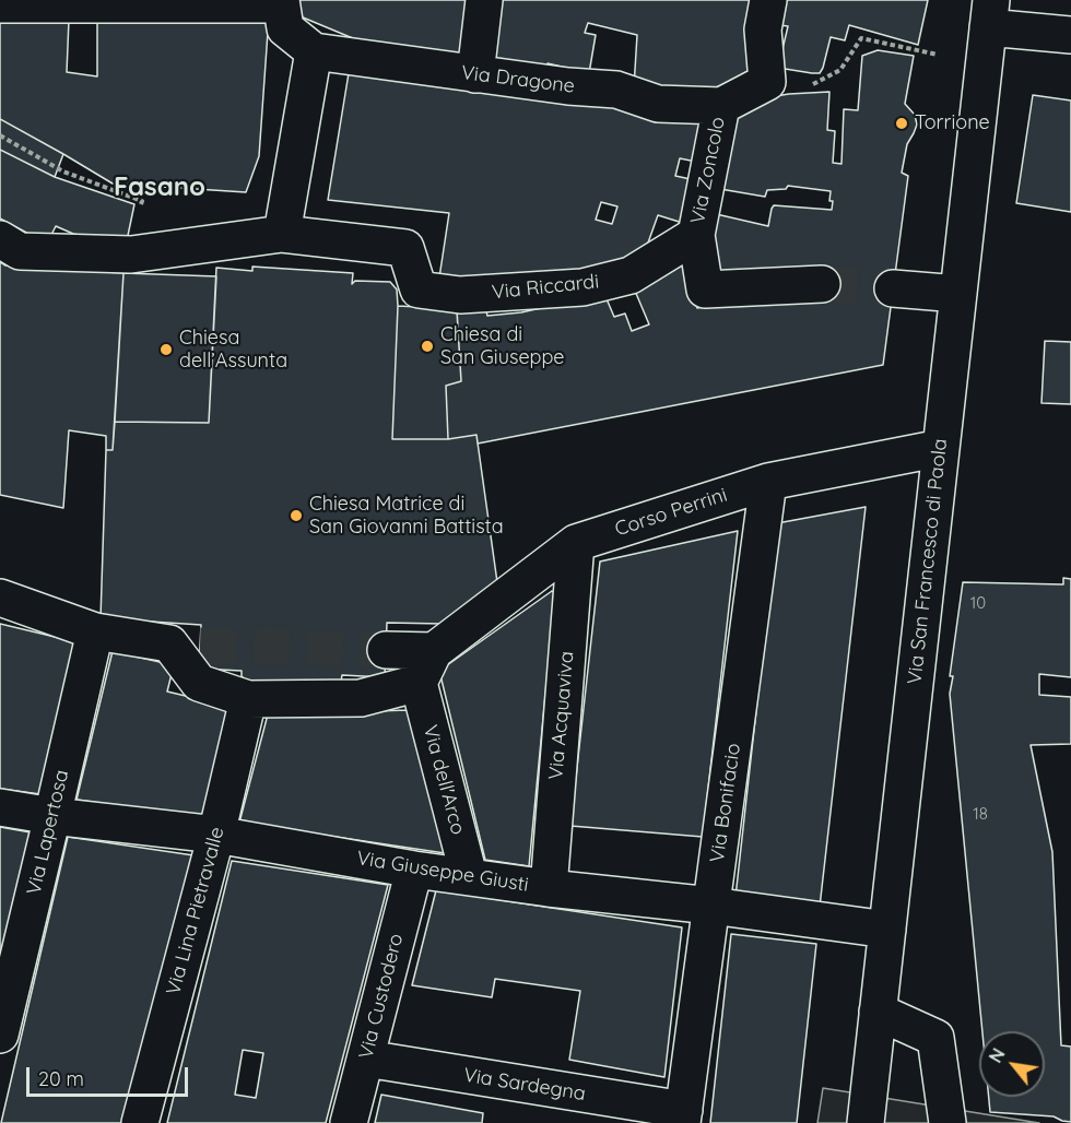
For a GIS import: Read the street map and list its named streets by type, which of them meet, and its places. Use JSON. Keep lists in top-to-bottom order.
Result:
{
  "streets": {
    "street": [
      "Via Dragone",
      "Via Zoncolo",
      "Via Riccardi",
      "Corso Perrini",
      "Via San Francesco di Paola",
      "Via Acquaviva",
      "Via dell'Arco",
      "Via Bonifacio",
      "Via Lapertosa",
      "Via Giuseppe Giusti",
      "Via Lina Pietravalle",
      "Via Custodero",
      "Via Sardegna"
    ]
  },
  "crossings": [
    ["Via Dragone", "Via Zoncolo"],
    ["Via Zoncolo", "Via Riccardi"],
    ["Corso Perrini", "Via San Francesco di Paola"],
    ["Corso Perrini", "Via Acquaviva"],
    ["Corso Perrini", "Via dell'Arco"],
    ["Corso Perrini", "Via Bonifacio"],
    ["Via San Francesco di Paola", "Via Giuseppe Giusti"],
    ["Via Acquaviva", "Via Giuseppe Giusti"],
    ["Via dell'Arco", "Via Giuseppe Giusti"],
    ["Via Bonifacio", "Via Giuseppe Giusti"],
    ["Via Bonifacio", "Via Sardegna"],
    ["Via Lapertosa", "Via Giuseppe Giusti"],
    ["Via Giuseppe Giusti", "Via Lina Pietravalle"],
    ["Via Giuseppe Giusti", "Via Custodero"],
    ["Via Custodero", "Via Sardegna"]
  ],
  "districts": ["Fasano"],
  "places": [
    "Torrione",
    "Chiesa di San Giuseppe",
    "Chiesa dell’Assunta",
    "Chiesa Matrice di San Giovanni Battista"
  ],
  "house_numbers": ["10", "18"],
  "scale_bar": "20 m",
  "north": "top left"
}
